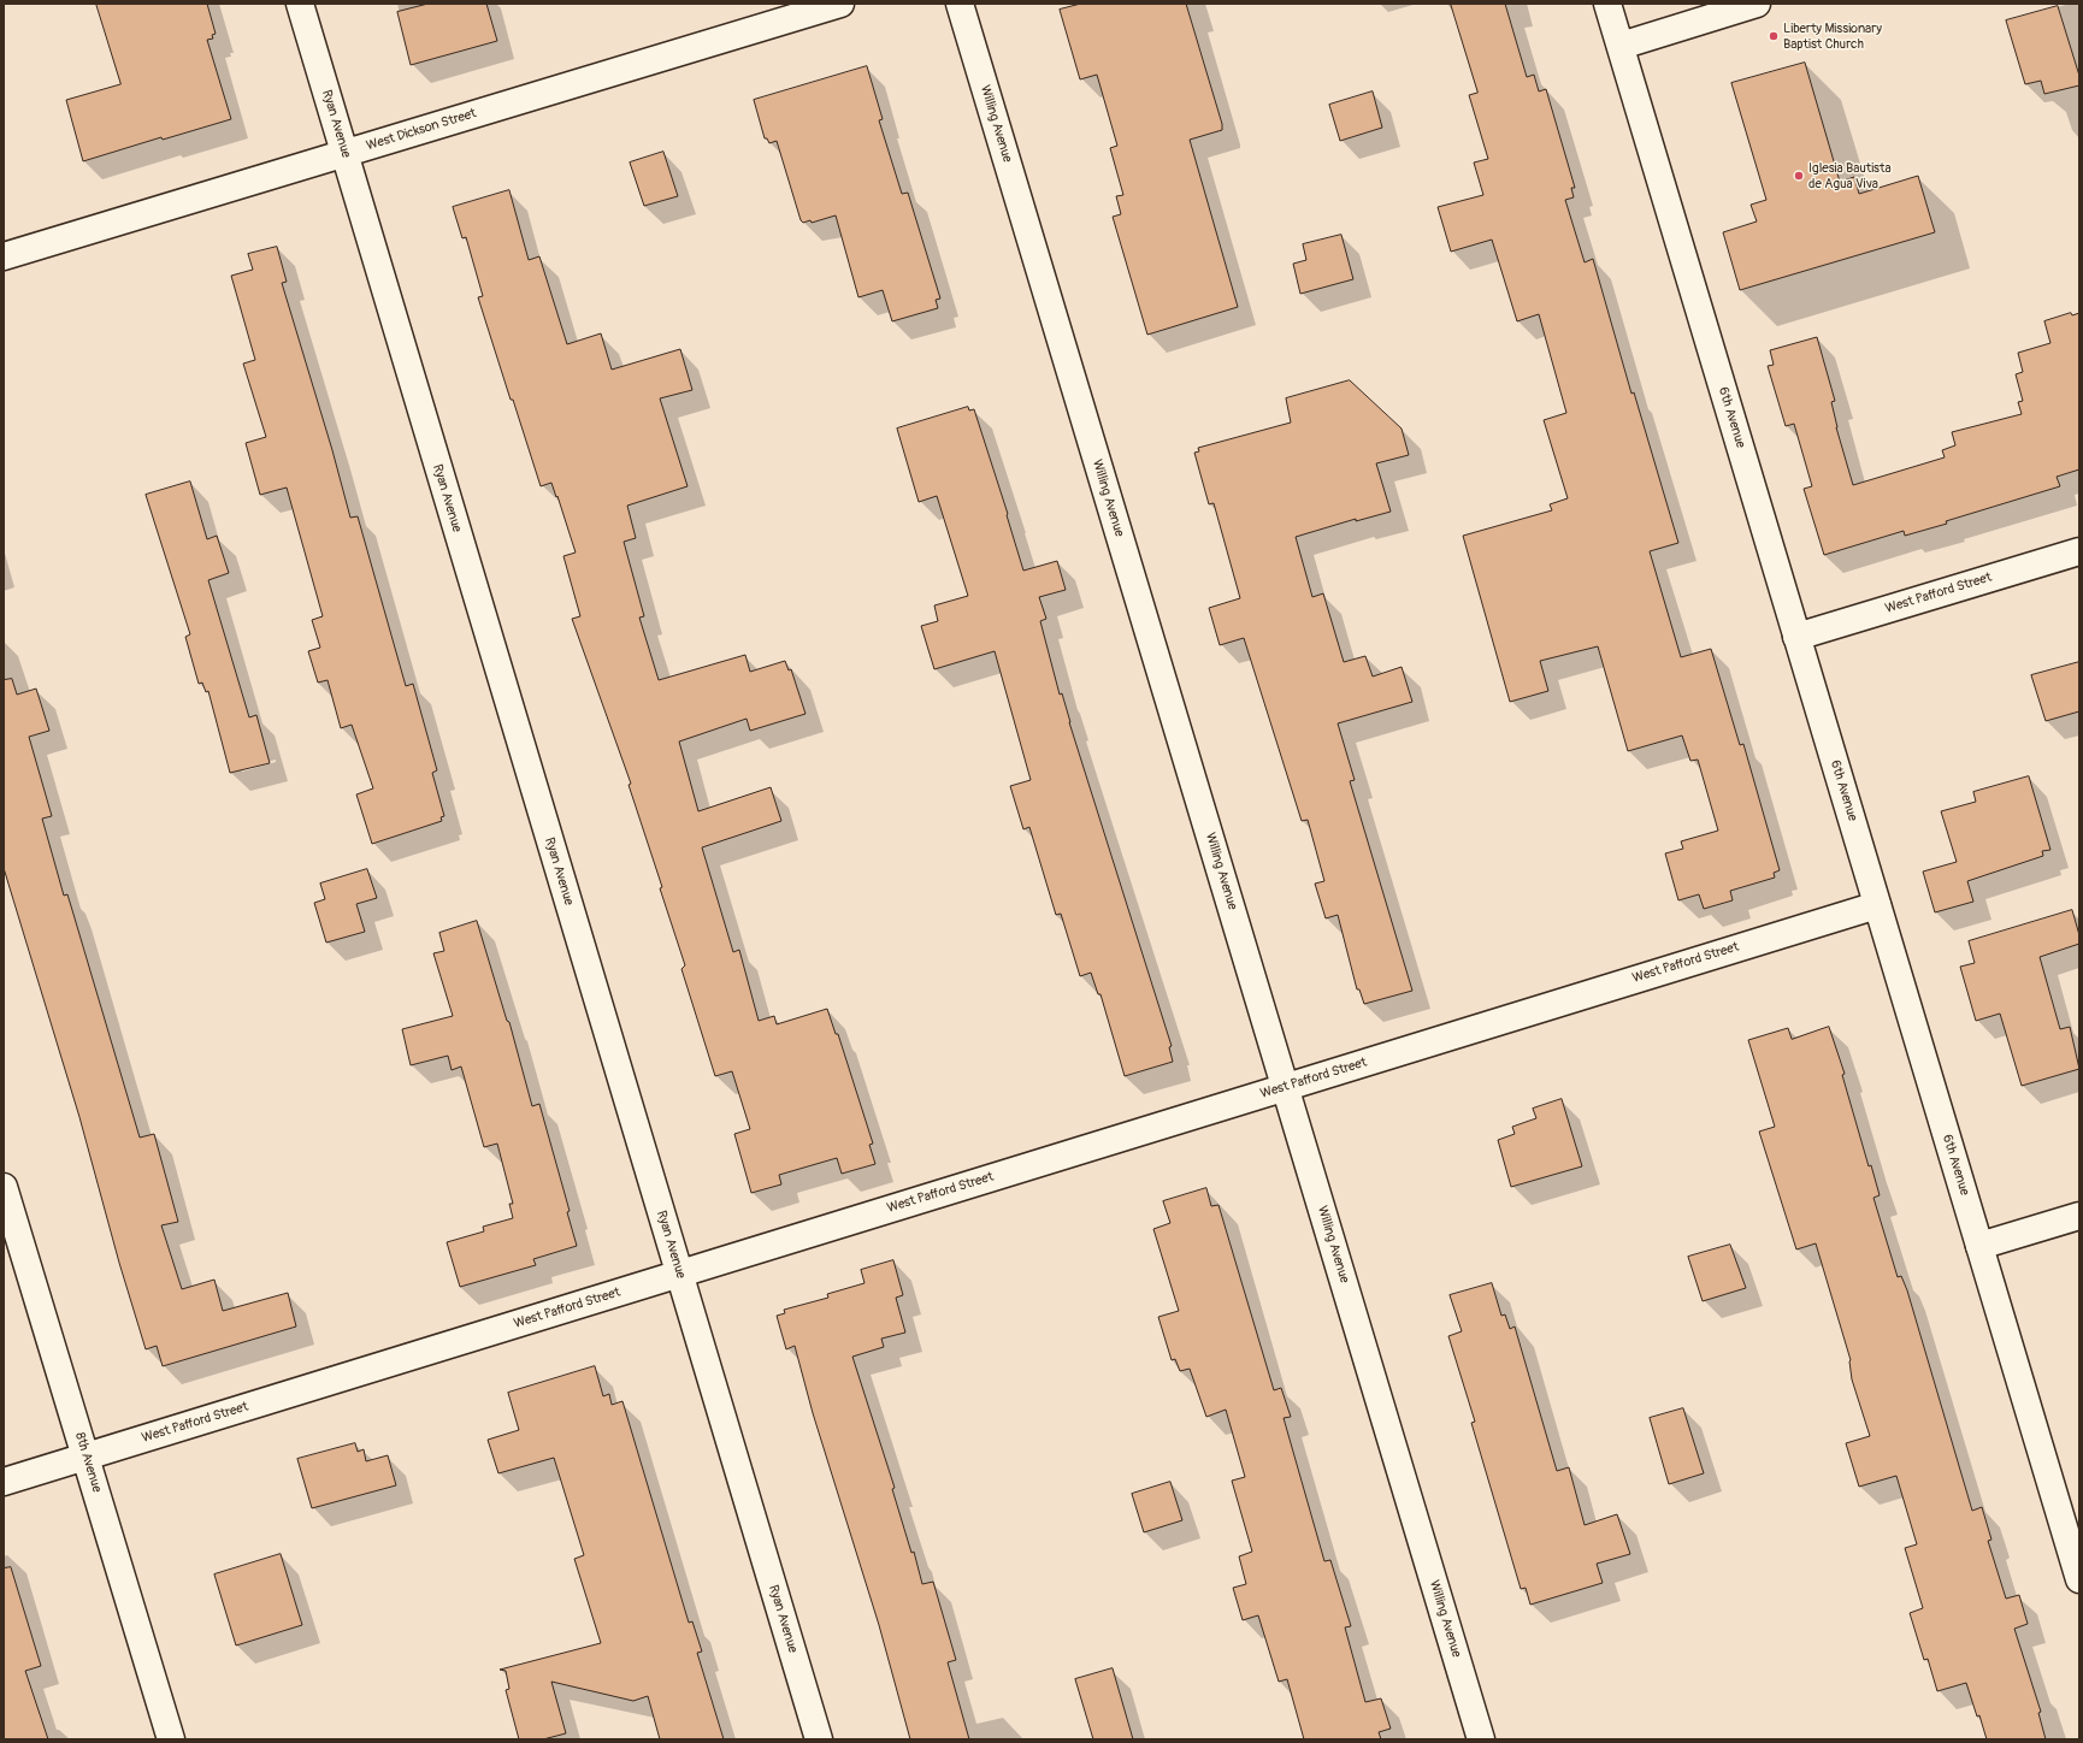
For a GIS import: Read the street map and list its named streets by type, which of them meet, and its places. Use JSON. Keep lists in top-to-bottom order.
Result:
{
  "streets": {
    "street": [
      "Ryan Avenue",
      "Willing Avenue",
      "West Dickson Street",
      "6th Avenue",
      "West Pafford Street",
      "8th Avenue"
    ]
  },
  "crossings": [
    ["Ryan Avenue", "West Dickson Street"],
    ["Ryan Avenue", "West Pafford Street"],
    ["Willing Avenue", "West Pafford Street"],
    ["6th Avenue", "West Pafford Street"],
    ["West Pafford Street", "8th Avenue"]
  ],
  "places": ["Liberty Missionary Baptist Church", "Iglesia Bautista de Agua Viva"]
}
